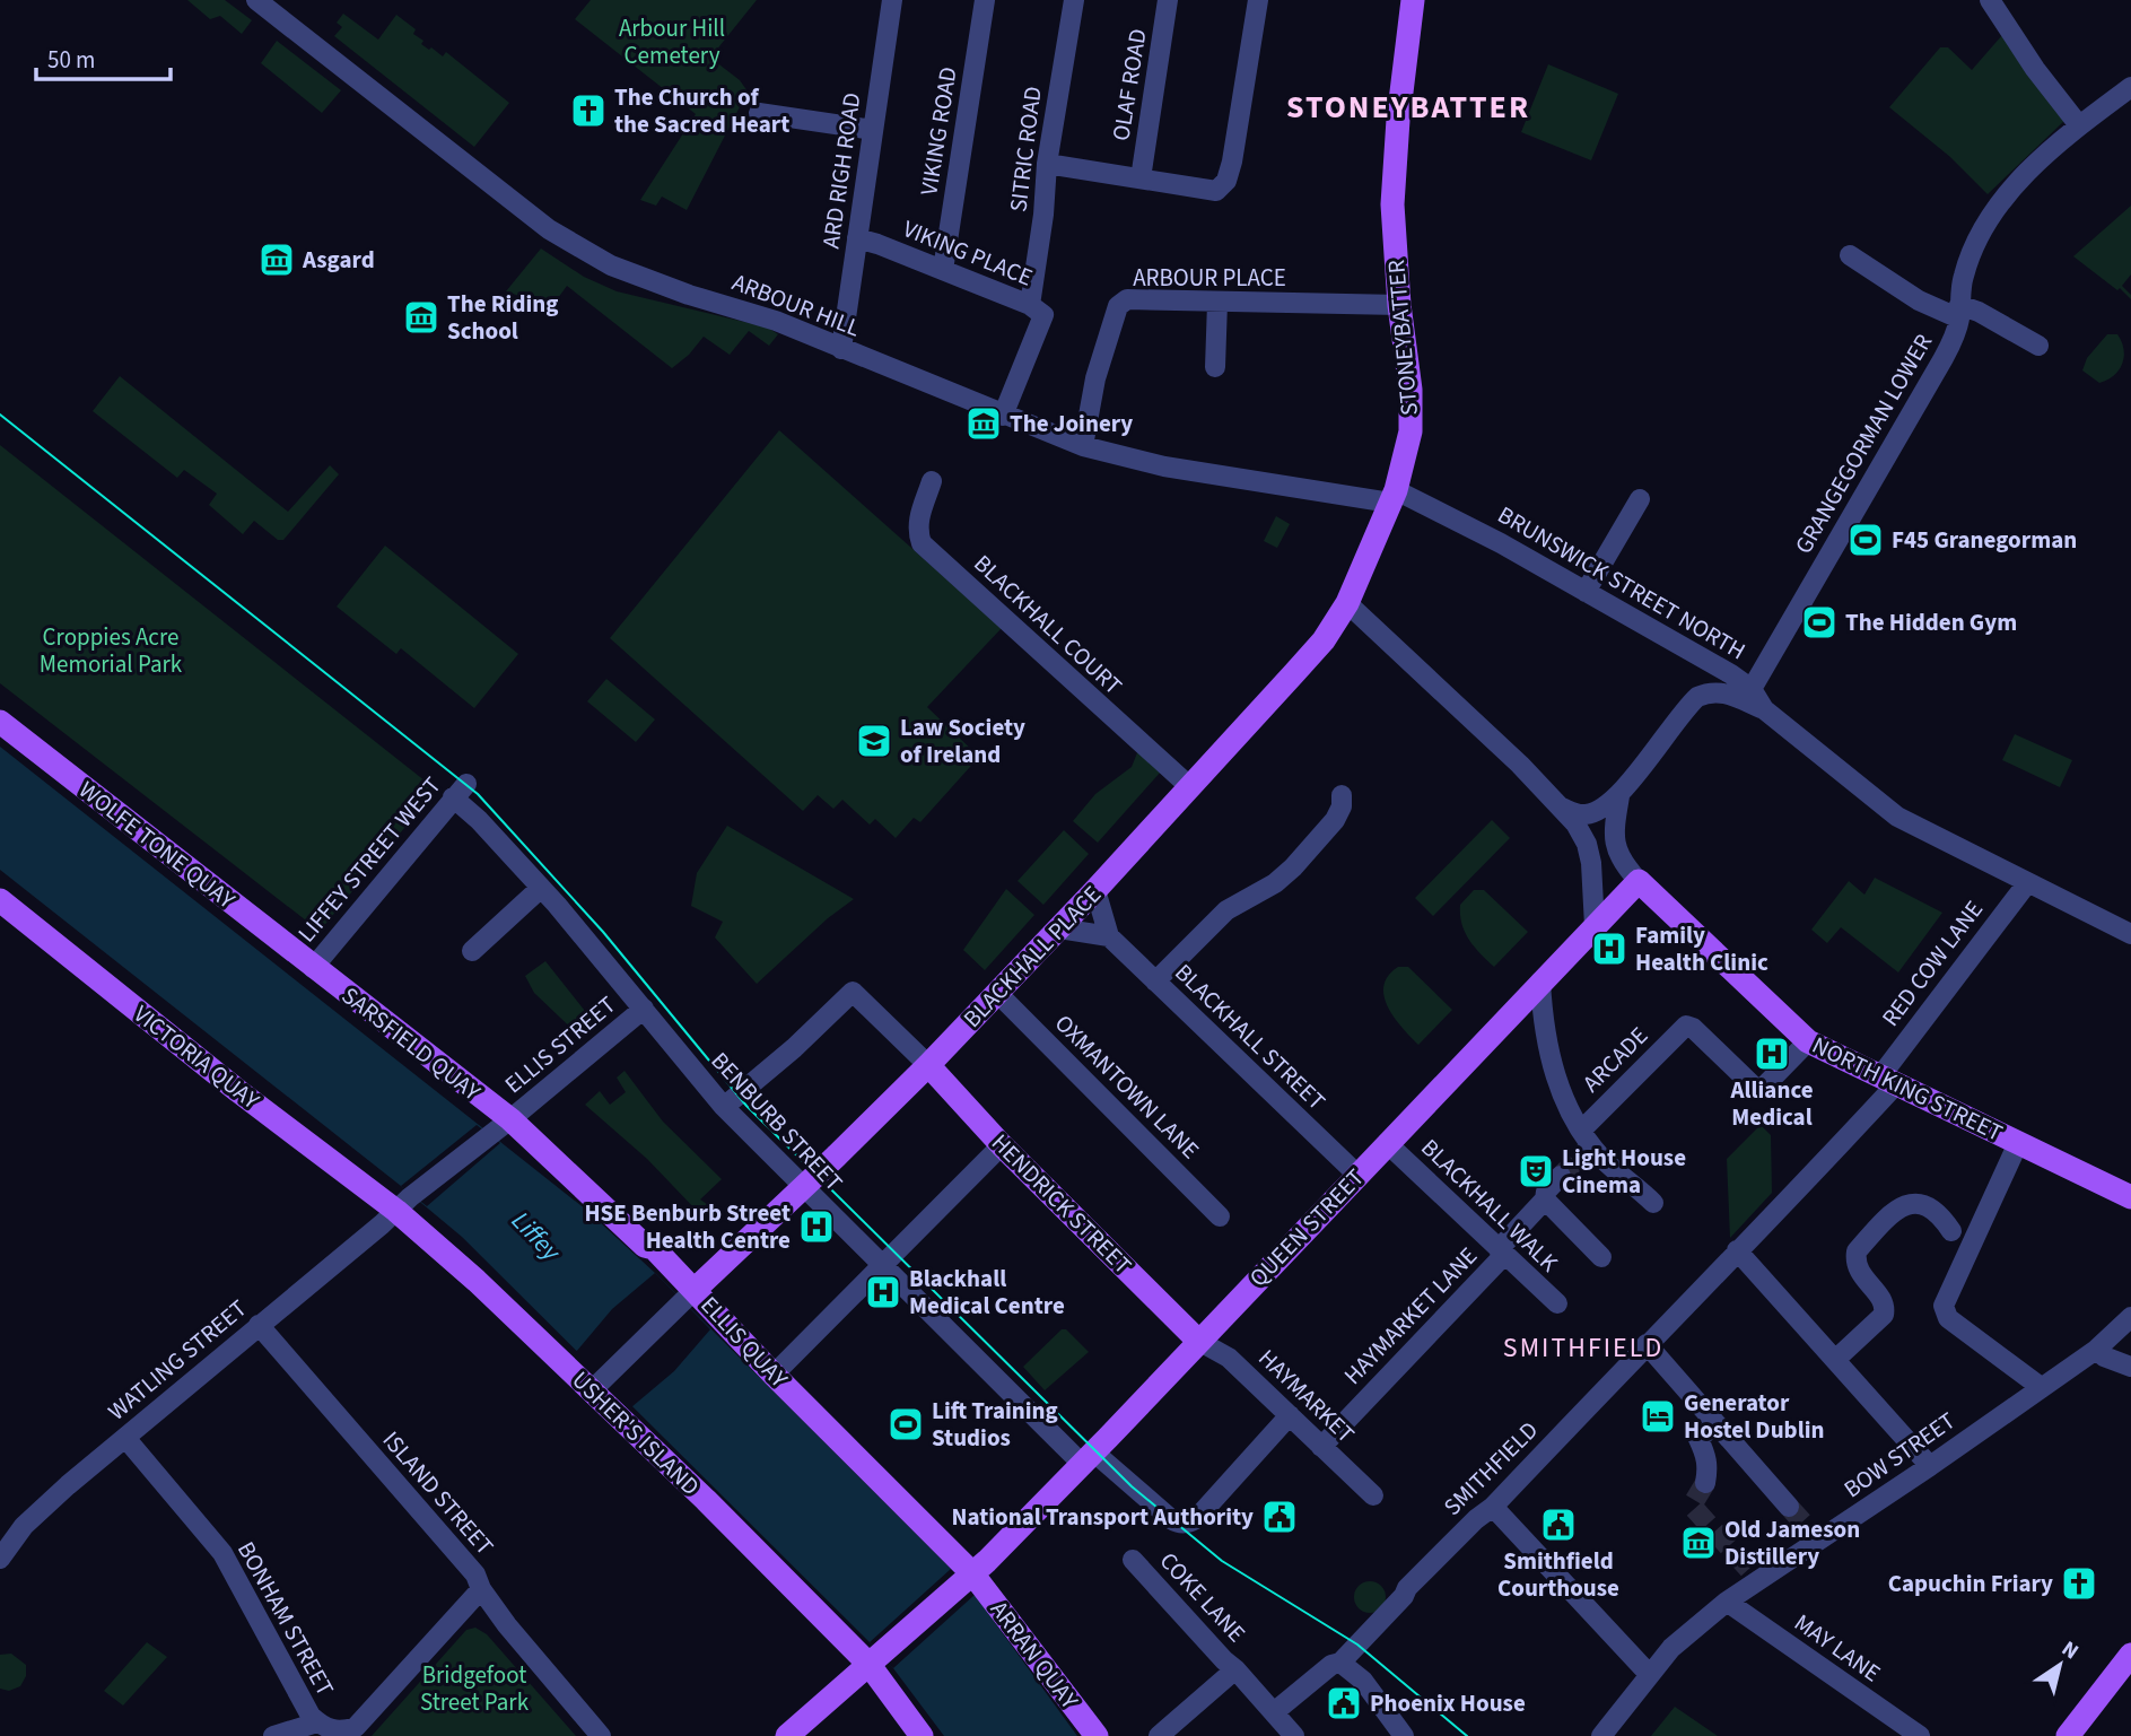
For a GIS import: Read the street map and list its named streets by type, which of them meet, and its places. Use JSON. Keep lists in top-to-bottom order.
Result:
{
  "streets": {
    "main road": [
      "STONEYBATTER",
      "WOLFE TONE QUAY",
      "BLACKHALL PLACE",
      "SARSFIELD QUAY",
      "VICTORIA QUAY",
      "NORTH KING STREET",
      "HENDRICK STREET",
      "QUEEN STREET",
      "ELLIS QUAY",
      "USHER'S ISLAND",
      "ARRAN QUAY"
    ],
    "street": [
      "OLAF ROAD",
      "VIKING ROAD",
      "SITRIC ROAD",
      "ARD RIGH ROAD",
      "VIKING PLACE",
      "ARBOUR PLACE",
      "ARBOUR HILL",
      "GRANGEGORMAN LOWER",
      "BRUNSWICK STREET NORTH",
      "BLACKHALL COURT",
      "LIFFEY STREET WEST",
      "RED COW LANE",
      "BLACKHALL STREET",
      "ELLIS STREET",
      "ARCADE",
      "OXMANTOWN LANE",
      "BENBURB STREET",
      "BLACKHALL WALK",
      "HAYMARKET LANE",
      "WATLING STREET",
      "HAYMARKET",
      "BOW STREET",
      "SMITHFIELD",
      "ISLAND STREET",
      "COKE LANE",
      "BONHAM STREET",
      "MAY LANE"
    ]
  },
  "crossings": [
    ["VIKING ROAD", "VIKING PLACE"],
    ["SITRIC ROAD", "VIKING PLACE"],
    ["ARD RIGH ROAD", "VIKING PLACE"],
    ["ARD RIGH ROAD", "ARBOUR HILL"],
    ["VIKING PLACE", "ARBOUR HILL"],
    ["ARBOUR PLACE", "ARBOUR HILL"],
    ["ARBOUR PLACE", "STONEYBATTER"],
    ["ARBOUR HILL", "STONEYBATTER"],
    ["ARBOUR HILL", "BRUNSWICK STREET NORTH"],
    ["STONEYBATTER", "BRUNSWICK STREET NORTH"],
    ["STONEYBATTER", "BLACKHALL PLACE"],
    ["GRANGEGORMAN LOWER", "BRUNSWICK STREET NORTH"],
    ["BRUNSWICK STREET NORTH", "RED COW LANE"],
    ["BLACKHALL COURT", "BLACKHALL PLACE"],
    ["WOLFE TONE QUAY", "LIFFEY STREET WEST"],
    ["WOLFE TONE QUAY", "SARSFIELD QUAY"],
    ["LIFFEY STREET WEST", "SARSFIELD QUAY"],
    ["LIFFEY STREET WEST", "BENBURB STREET"],
    ["BLACKHALL PLACE", "OXMANTOWN LANE"],
    ["BLACKHALL PLACE", "BENBURB STREET"],
    ["BLACKHALL PLACE", "HENDRICK STREET"],
    ["BLACKHALL PLACE", "ELLIS QUAY"],
    ["RED COW LANE", "NORTH KING STREET"],
    ["RED COW LANE", "SMITHFIELD"],
    ["BLACKHALL STREET", "QUEEN STREET"],
    ["SARSFIELD QUAY", "ELLIS STREET"],
    ["SARSFIELD QUAY", "ELLIS QUAY"],
    ["ELLIS STREET", "VICTORIA QUAY"],
    ["ELLIS STREET", "BENBURB STREET"],
    ["ELLIS STREET", "ELLIS QUAY"],
    ["ELLIS STREET", "WATLING STREET"],
    ["ELLIS STREET", "USHER'S ISLAND"],
    ["VICTORIA QUAY", "WATLING STREET"],
    ["VICTORIA QUAY", "USHER'S ISLAND"],
    ["ARCADE", "NORTH KING STREET"],
    ["NORTH KING STREET", "QUEEN STREET"],
    ["BENBURB STREET", "QUEEN STREET"],
    ["BENBURB STREET", "HAYMARKET"],
    ["HENDRICK STREET", "QUEEN STREET"],
    ["HENDRICK STREET", "HAYMARKET"],
    ["BLACKHALL WALK", "QUEEN STREET"],
    ["BLACKHALL WALK", "HAYMARKET LANE"],
    ["QUEEN STREET", "ELLIS QUAY"],
    ["QUEEN STREET", "HAYMARKET"],
    ["QUEEN STREET", "USHER'S ISLAND"],
    ["QUEEN STREET", "ARRAN QUAY"],
    ["HAYMARKET LANE", "HAYMARKET"],
    ["ELLIS QUAY", "ARRAN QUAY"],
    ["WATLING STREET", "USHER'S ISLAND"],
    ["WATLING STREET", "ISLAND STREET"],
    ["WATLING STREET", "BONHAM STREET"],
    ["BOW STREET", "MAY LANE"],
    ["SMITHFIELD", "COKE LANE"],
    ["ISLAND STREET", "BONHAM STREET"]
  ],
  "districts": ["STONEYBATTER", "SMITHFIELD"],
  "water": ["Liffey"],
  "parks": ["Arbour Hill Cemetery", "Croppies Acre Memorial Park", "Bridgefoot Street Park"],
  "places": {
    "church": ["The Church of the Sacred Heart", "Capuchin Friary"],
    "museum": [
      "Asgard",
      "The Riding School",
      "The Joinery",
      "Old Jameson Distillery"
    ],
    "sports": ["F45 Granegorman", "The Hidden Gym", "Lift Training Studios"],
    "school or university": ["Law Society of Ireland"],
    "hospital": [
      "Family Health Clinic",
      "Alliance Medical",
      "HSE Benburb Street Health Centre",
      "Blackhall Medical Centre"
    ],
    "theatre": ["Light House Cinema"],
    "hotel": ["Generator Hostel Dublin"],
    "public building": ["National Transport Authority", "Smithfield Courthouse", "Phoenix House"]
  },
  "scale_bar": "50 m",
  "north": "top right"
}
